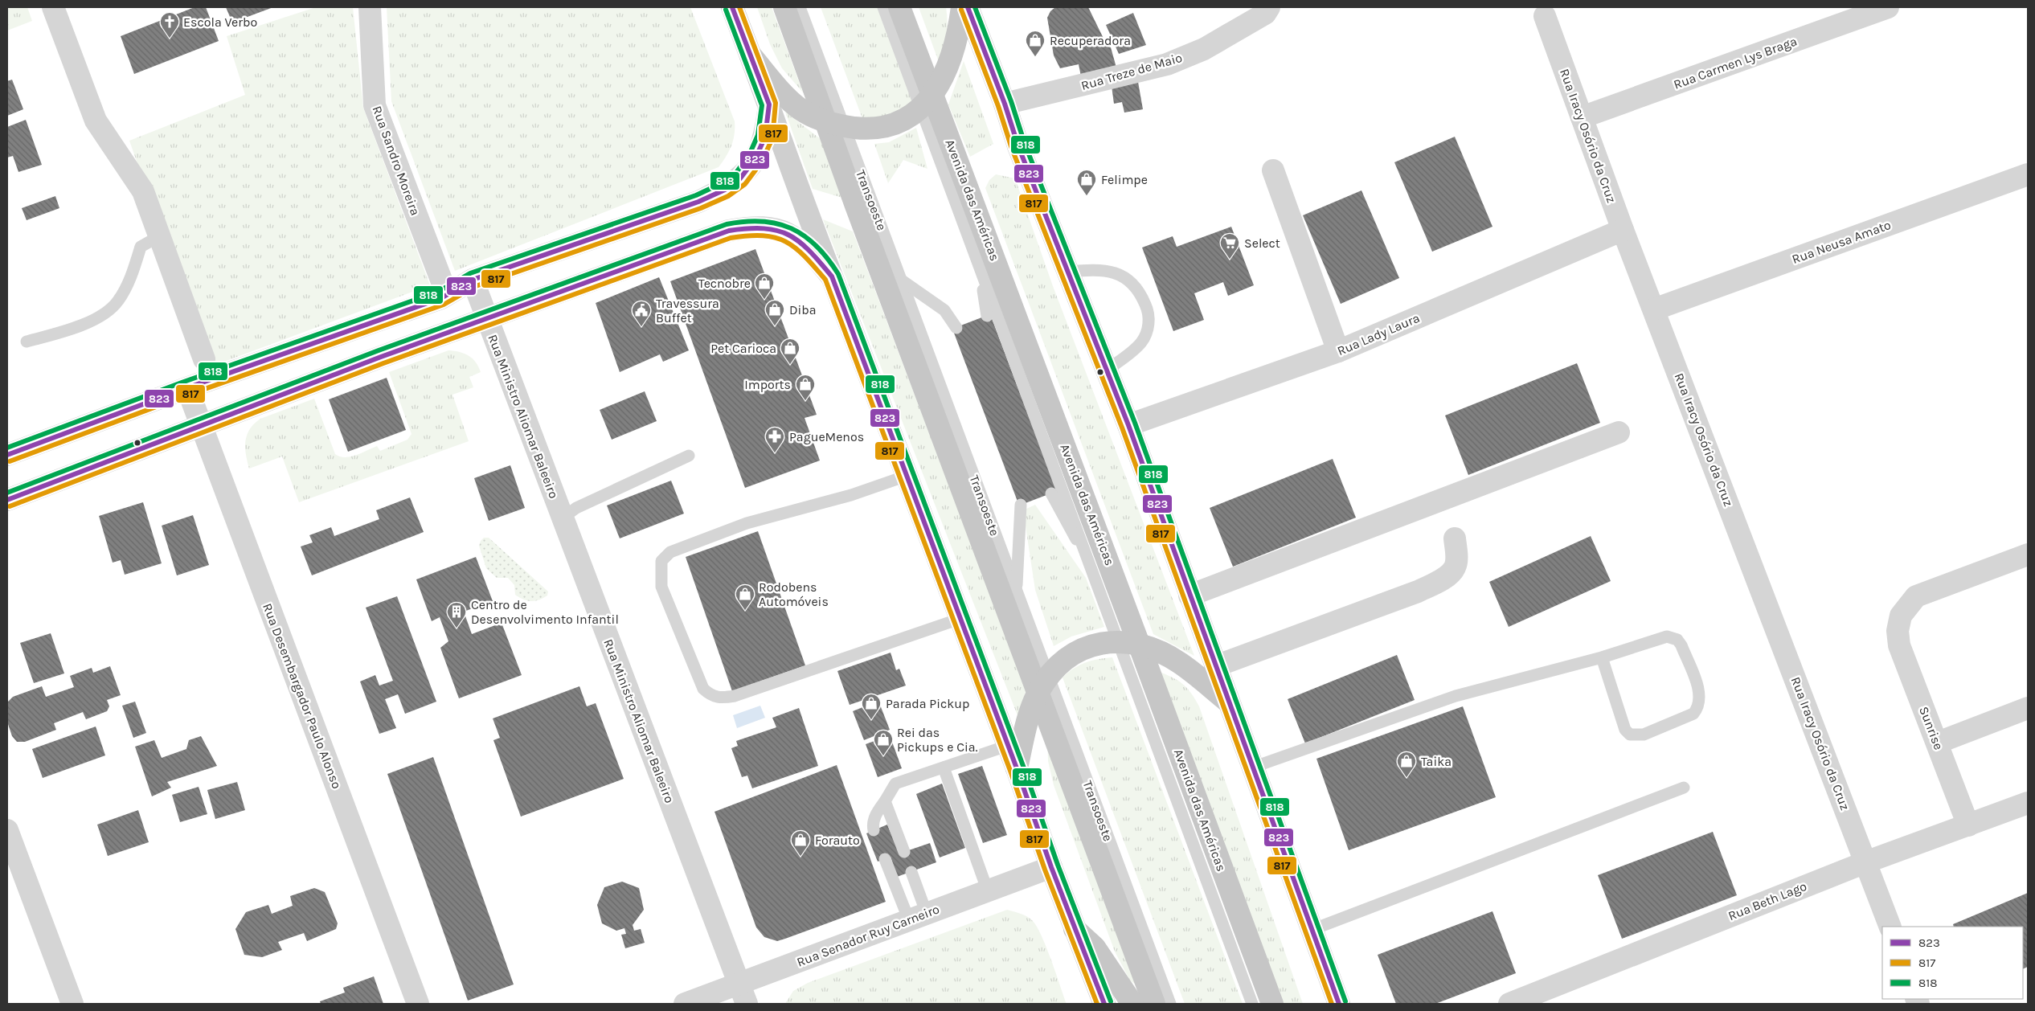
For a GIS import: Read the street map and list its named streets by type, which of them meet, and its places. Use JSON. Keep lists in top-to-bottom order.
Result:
{
  "streets": {
    "highway": ["Avenida das Américas"],
    "street": [
      "Rua Carmen Lys Braga",
      "Rua Treze de Maio",
      "Rua Iracy Osório da Cruz",
      "Rua Sandro Moreira",
      "Rua Neusa Amato",
      "Rua Lady Laura",
      "Rua Ministro Aliomar Baleeiro",
      "Rua Desembargador Paulo Alonso",
      "Sunrise",
      "Rua Beth Lago",
      "Rua Senador Ruy Carneiro"
    ],
    "lane": ["Transoeste"]
  },
  "crossings": [
    ["Rua Carmen Lys Braga", "Rua Iracy Osório da Cruz"],
    ["Rua Iracy Osório da Cruz", "Rua Neusa Amato"],
    ["Rua Iracy Osório da Cruz", "Rua Lady Laura"],
    ["Rua Iracy Osório da Cruz", "Rua Beth Lago"],
    ["Rua Ministro Aliomar Baleeiro", "Rua Senador Ruy Carneiro"],
    ["Sunrise", "Rua Beth Lago"]
  ],
  "places": {
    "church": ["Escola Verbo"],
    "shop": [
      "Recuperadora",
      "Felimpe",
      "Tecnobre",
      "Diba",
      "Pet Carioca",
      "Imports",
      "Rodobens Automóveis",
      "Parada Pickup",
      "Rei das Pickups e Cia.",
      "Taika",
      "Forauto"
    ],
    "supermarket": ["Select"],
    "public building": ["Travessura Buffet"],
    "pharmacy": ["PagueMenos"],
    "building": ["Centro de Desenvolvimento Infantil"]
  },
  "lines": ["transit line 823", "transit line 817", "transit line 818"],
  "legend": ["823", "817", "818"]
}
